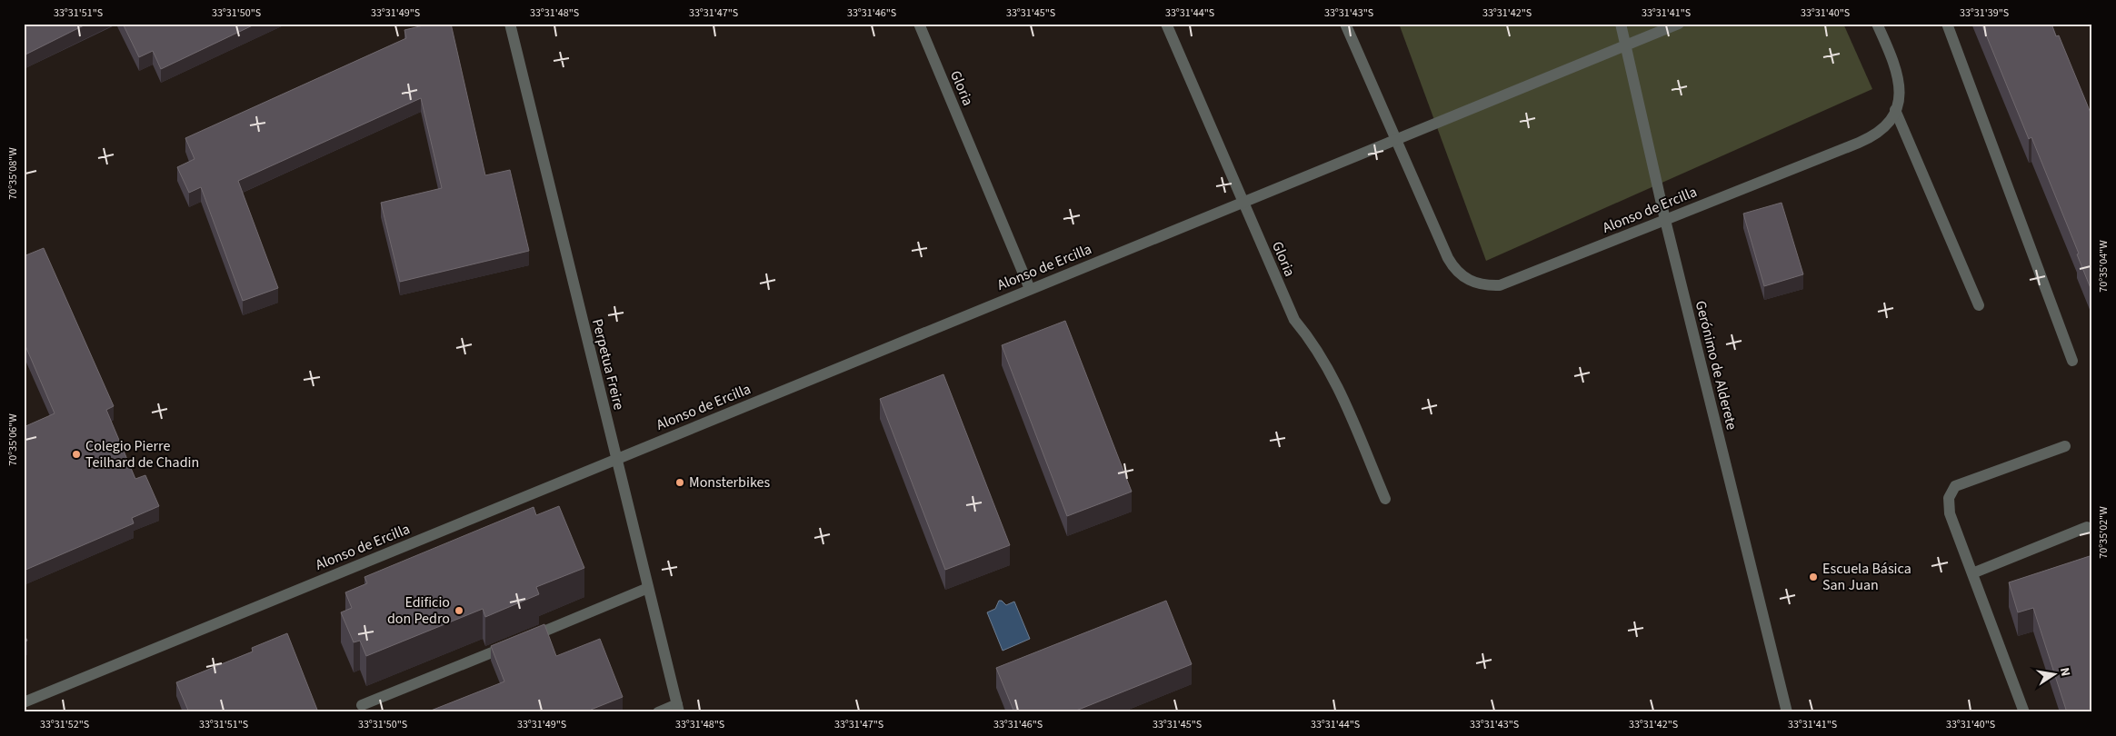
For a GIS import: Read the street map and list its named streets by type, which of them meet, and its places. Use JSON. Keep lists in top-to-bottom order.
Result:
{
  "streets": {
    "street": [
      "Gloria",
      "Alonso de Ercilla",
      "Perpetua Freire",
      "Gerónimo de Alderete"
    ]
  },
  "crossings": [
    ["Gloria", "Alonso de Ercilla"],
    ["Alonso de Ercilla", "Perpetua Freire"],
    ["Alonso de Ercilla", "Gerónimo de Alderete"]
  ],
  "places": [
    "Colegio Pierre Teilhard de Chadin",
    "Monsterbikes",
    "Escuela Básica San Juan",
    "Edificio don Pedro"
  ],
  "north": "right",
  "coordinates": [
    "33°31'51\"S",
    "33°31'50\"S",
    "33°31'49\"S",
    "33°31'48\"S",
    "33°31'47\"S",
    "33°31'46\"S",
    "33°31'45\"S",
    "33°31'44\"S",
    "33°31'43\"S",
    "33°31'42\"S",
    "33°31'41\"S",
    "33°31'40\"S",
    "33°31'39\"S",
    "70°35'08\"W",
    "70°35'04\"W",
    "70°35'06\"W",
    "70°35'02\"W",
    "33°31'52\"S"
  ]
}
